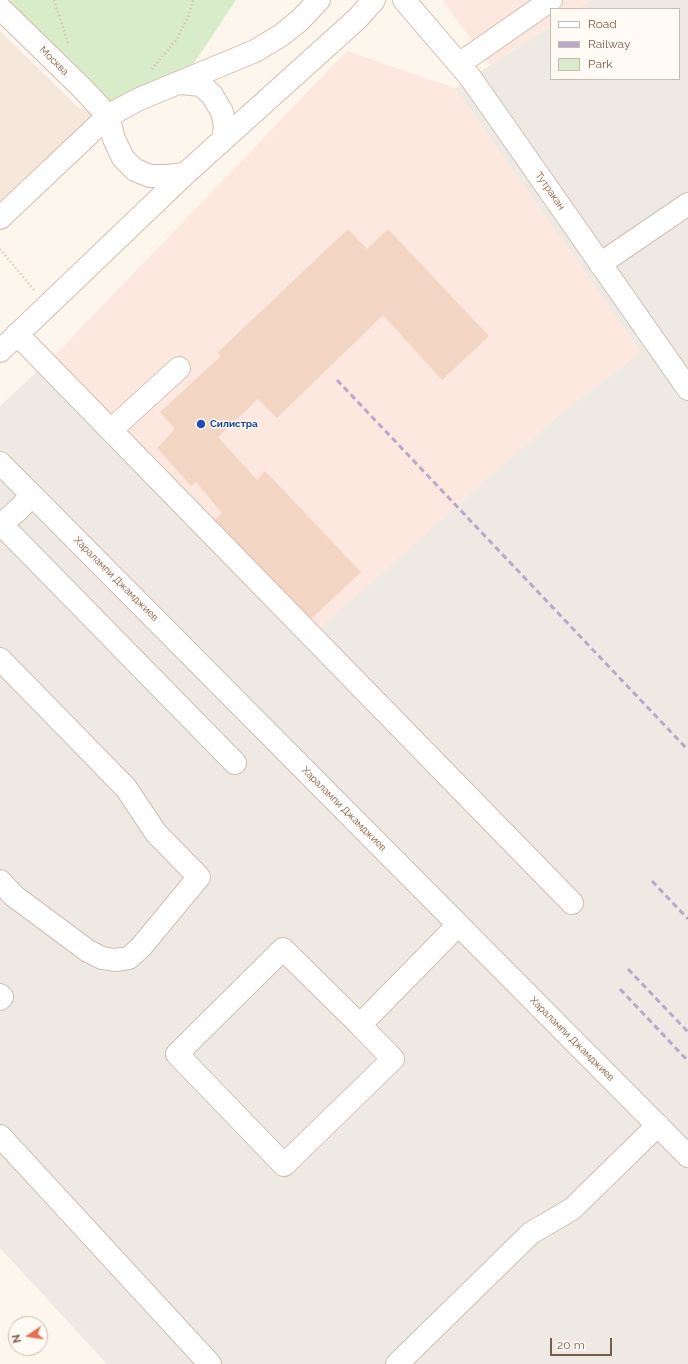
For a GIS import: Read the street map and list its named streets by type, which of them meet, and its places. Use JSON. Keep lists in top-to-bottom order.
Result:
{
  "streets": {
    "street": ["Москва", "Тутракан", "Харалампи Джамджиев"]
  },
  "places": ["Силистра"],
  "legend": ["Road", "Railway", "Park"],
  "scale_bar": "20 m",
  "north": "left"
}
